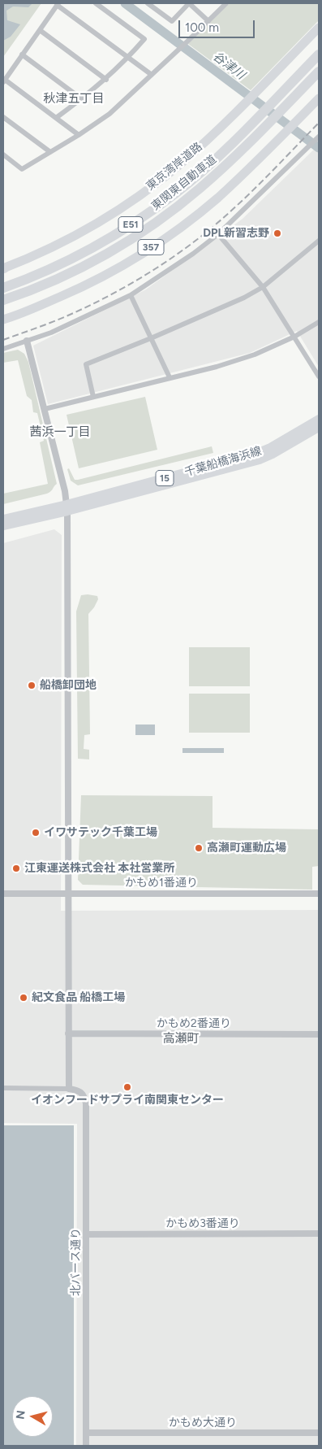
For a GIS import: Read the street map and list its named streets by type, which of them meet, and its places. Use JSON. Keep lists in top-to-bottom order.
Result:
{
  "streets": {
    "highway": [
      "東京湾岸道路",
      "東関東自動車道",
      "E51",
      "357"
    ],
    "main road": ["千葉船橋海浜線", "15"],
    "street": [
      "かもめ1番通り",
      "かもめ2番通り",
      "かもめ3番通り",
      "北バース通り",
      "かもめ大通り"
    ]
  },
  "crossings": [
    ["かもめ3番通り", "北バース通り"],
    ["北バース通り", "かもめ大通り"]
  ],
  "districts": ["秋津五丁目", "茜浜一丁目", "高瀬町"],
  "water": ["谷津川"],
  "places": [
    "DPL新習志野",
    "船橋卸団地",
    "イワサテック千葉工場",
    "高瀬町運動広場",
    "江東運送株式会社 本社営業所",
    "紀文食品 船橋工場",
    "イオンフードサプライ南関東センター"
  ],
  "scale_bar": "100 m",
  "north": "left"
}
